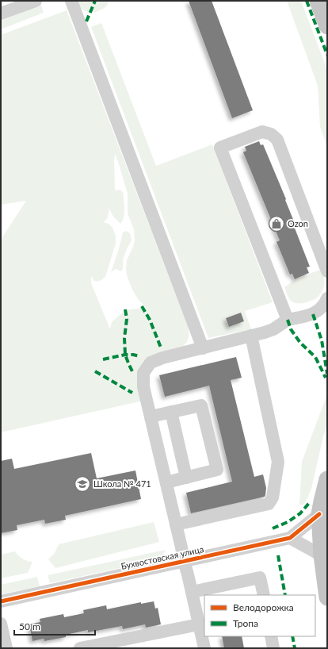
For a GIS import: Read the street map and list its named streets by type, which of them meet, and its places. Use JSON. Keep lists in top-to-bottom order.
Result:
{
  "streets": {
    "street": ["Бухвостовская улица"]
  },
  "places": {
    "shop": ["Ozon"],
    "school or university": ["Школа № 471"]
  },
  "legend": ["Велодорожка", "Тропа"],
  "scale_bar": "50 m"
}
